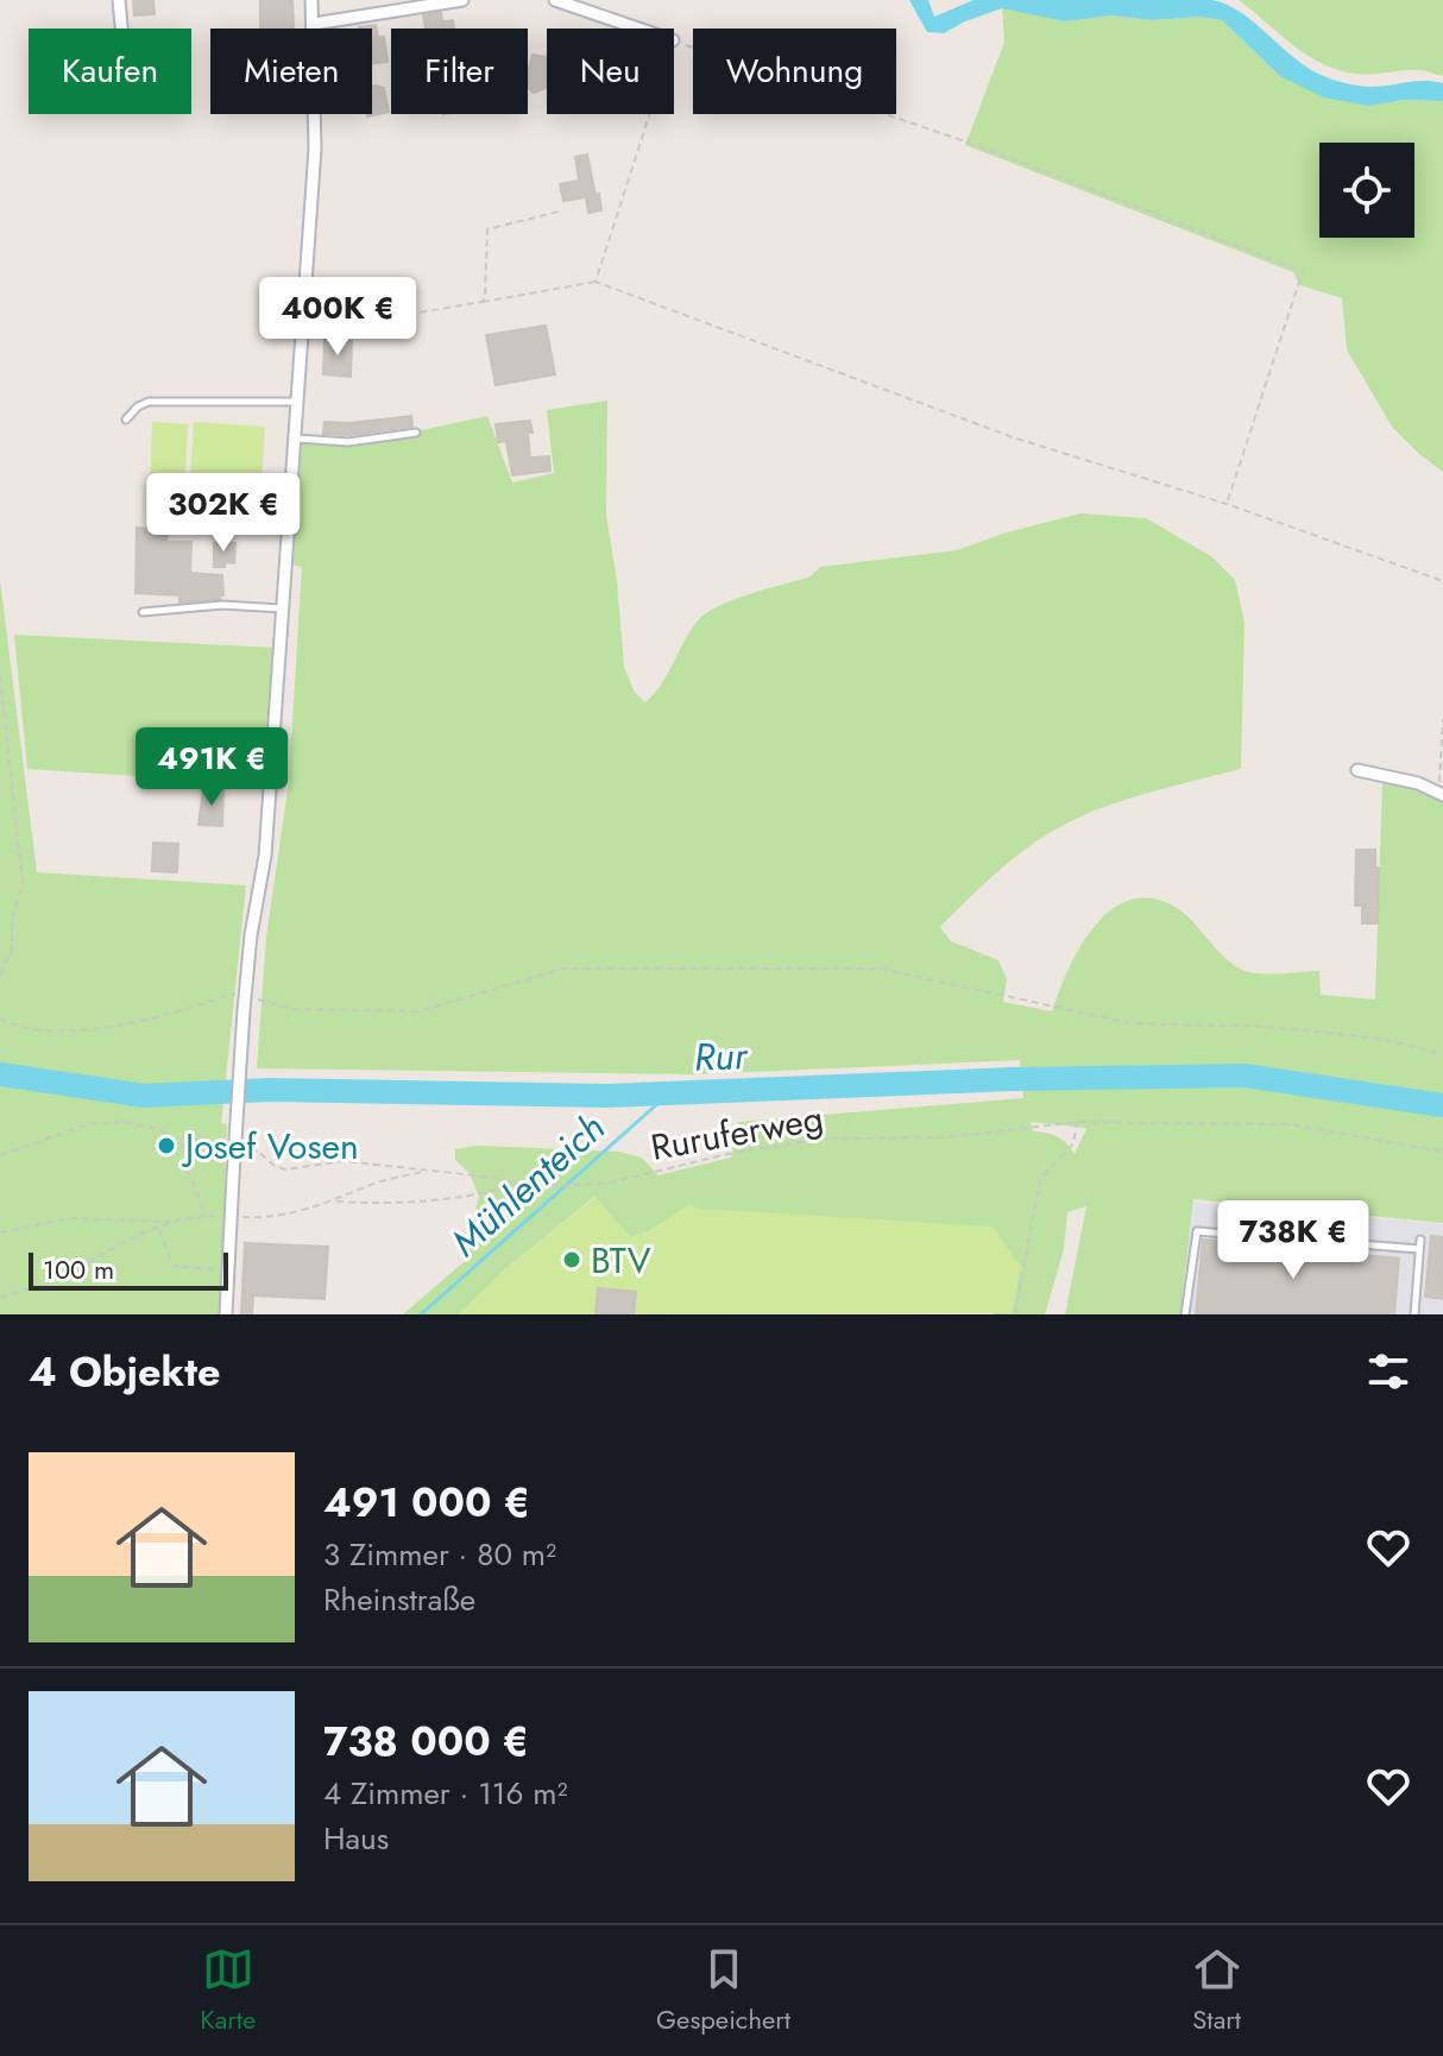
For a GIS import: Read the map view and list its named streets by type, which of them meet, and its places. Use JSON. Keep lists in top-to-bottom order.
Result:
{
  "streets": {
    "path": ["Ruruferweg"]
  },
  "water": ["Rur", "Mühlenteich"],
  "places": ["Josef Vosen", "BTV"],
  "scale_bar": "100 m",
  "page": {
    "chip": [
      "Kaufen",
      "Mieten",
      "Filter",
      "Neu",
      "Wohnung"
    ],
    "price": [
      "400K €",
      "302K €",
      "491K €",
      "738K €"
    ],
    "scale": "100 m",
    "heading": "4 Objekte",
    "list": [
      {
        "name": "491 000 €",
        "note": "3 Zimmer · 80 m² · Rheinstraße"
      },
      {
        "name": "738 000 €",
        "note": "4 Zimmer · 116 m² · Haus"
      }
    ],
    "tabs": ["Karte", "Gespeichert", "Start"]
  }
}
